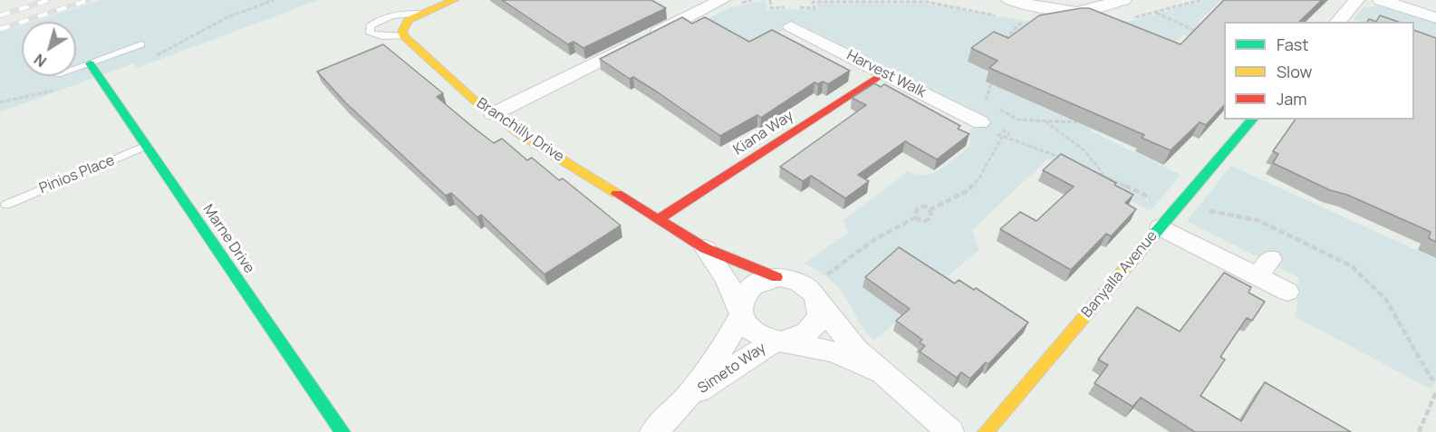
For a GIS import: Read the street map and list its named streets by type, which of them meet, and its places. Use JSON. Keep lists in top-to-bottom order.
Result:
{
  "streets": {
    "street": [
      "Harvest Walk",
      "Branchilly Drive",
      "Kiana Way",
      "Marne Drive",
      "Banyalla Avenue",
      "Simeto Way"
    ],
    "lane": ["Pinios Place"]
  },
  "crossings": [
    ["Harvest Walk", "Kiana Way"],
    ["Branchilly Drive", "Kiana Way"],
    ["Branchilly Drive", "Simeto Way"],
    ["Pinios Place", "Marne Drive"]
  ],
  "legend": ["Fast", "Slow", "Jam"],
  "north": "bottom left"
}
